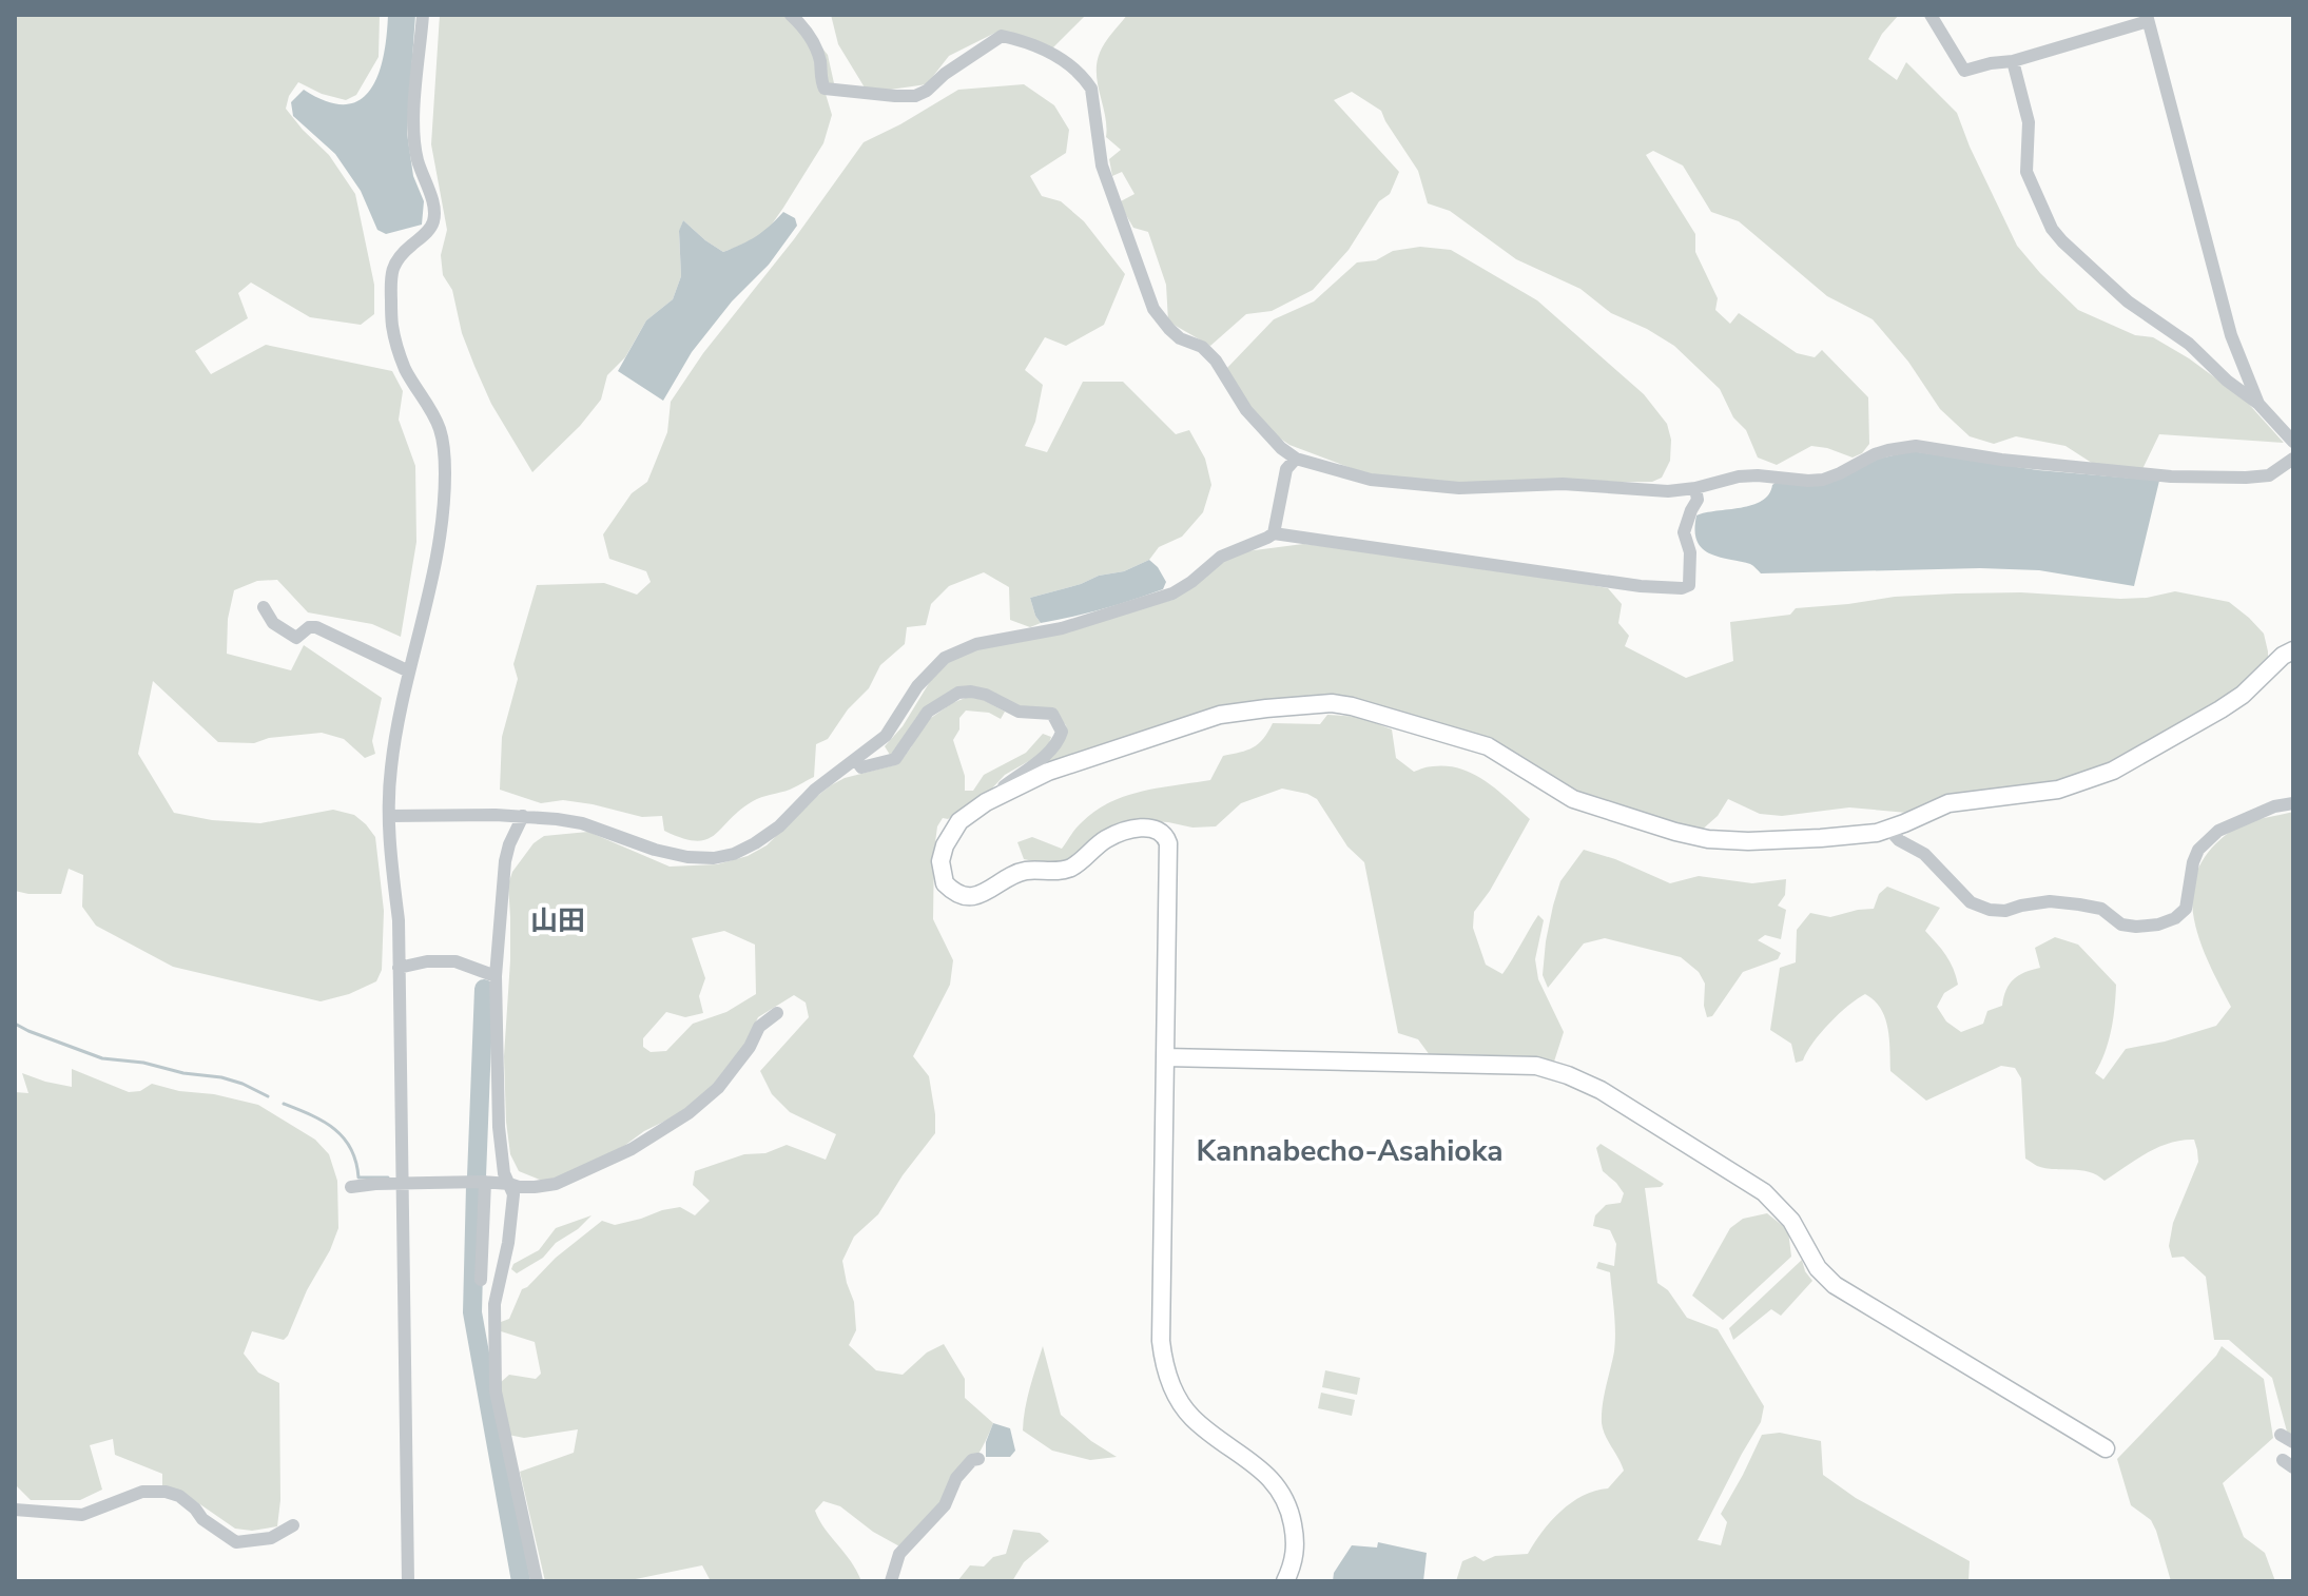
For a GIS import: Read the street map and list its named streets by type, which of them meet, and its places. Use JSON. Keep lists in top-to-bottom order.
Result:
{
  "districts": ["山田", "Kannabecho-Asahioka"]
}
